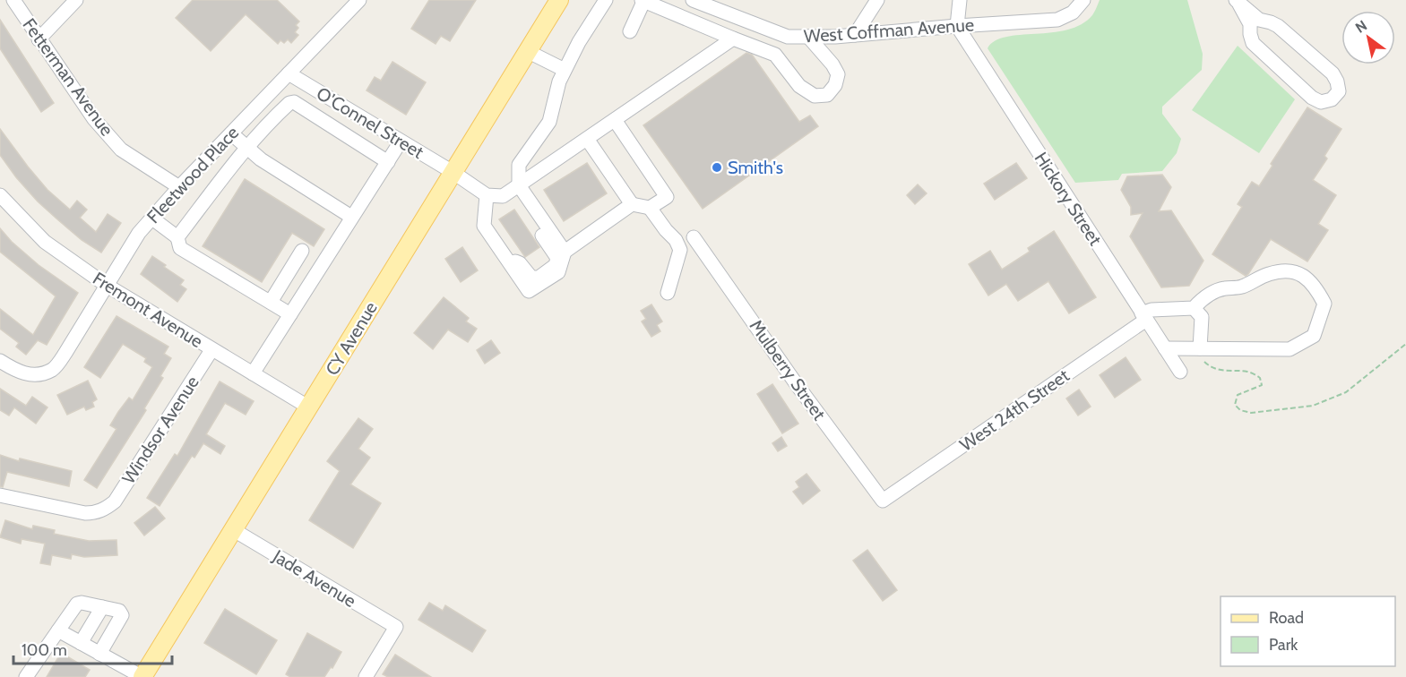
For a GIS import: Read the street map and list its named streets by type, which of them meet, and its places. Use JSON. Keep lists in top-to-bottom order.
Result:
{
  "streets": {
    "main road": ["CY Avenue"],
    "street": [
      "West Coffman Avenue",
      "Fetterman Avenue",
      "O'Connel Street",
      "Fleetwood Place",
      "Hickory Street",
      "Fremont Avenue",
      "Mulberry Street",
      "West 24th Street",
      "Windsor Avenue",
      "Jade Avenue"
    ]
  },
  "crossings": [
    ["West Coffman Avenue", "Hickory Street"],
    ["Fetterman Avenue", "Fleetwood Place"],
    ["O'Connel Street", "Fleetwood Place"],
    ["O'Connel Street", "CY Avenue"],
    ["Fleetwood Place", "Fremont Avenue"],
    ["Hickory Street", "West 24th Street"],
    ["Fremont Avenue", "CY Avenue"],
    ["Fremont Avenue", "Windsor Avenue"],
    ["CY Avenue", "Jade Avenue"],
    ["Mulberry Street", "West 24th Street"]
  ],
  "places": ["Smith's"],
  "legend": ["Road", "Park"],
  "scale_bar": "100 m",
  "north": "top left"
}
